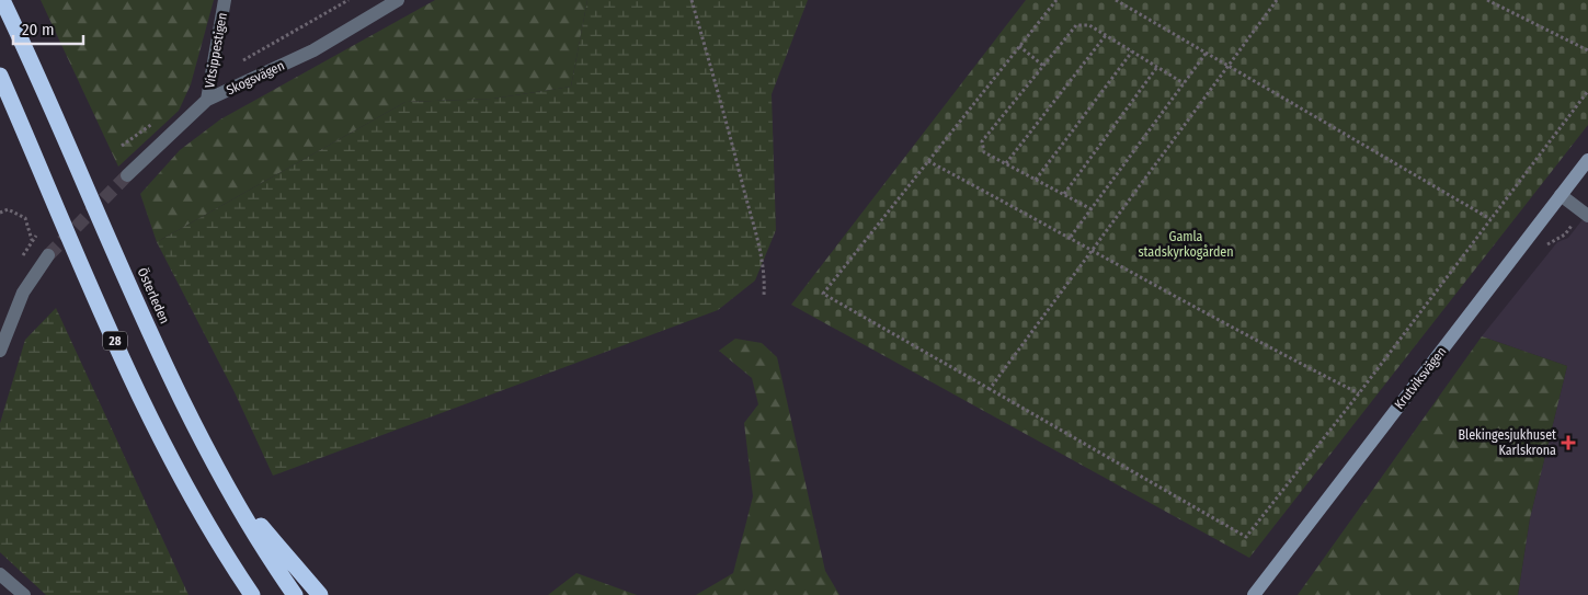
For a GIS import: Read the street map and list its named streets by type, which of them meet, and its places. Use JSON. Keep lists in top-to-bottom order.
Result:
{
  "streets": {
    "highway": ["Österleden", "28"],
    "street": ["Vitsippestigen", "Skogsvägen", "Krutviksvägen"]
  },
  "crossings": [
    ["Vitsippestigen", "Skogsvägen"]
  ],
  "parks": ["Gamla stadskyrkogården"],
  "places": {
    "health": ["Blekingesjukhuset Karlskrona"]
  },
  "scale_bar": "20 m"
}
